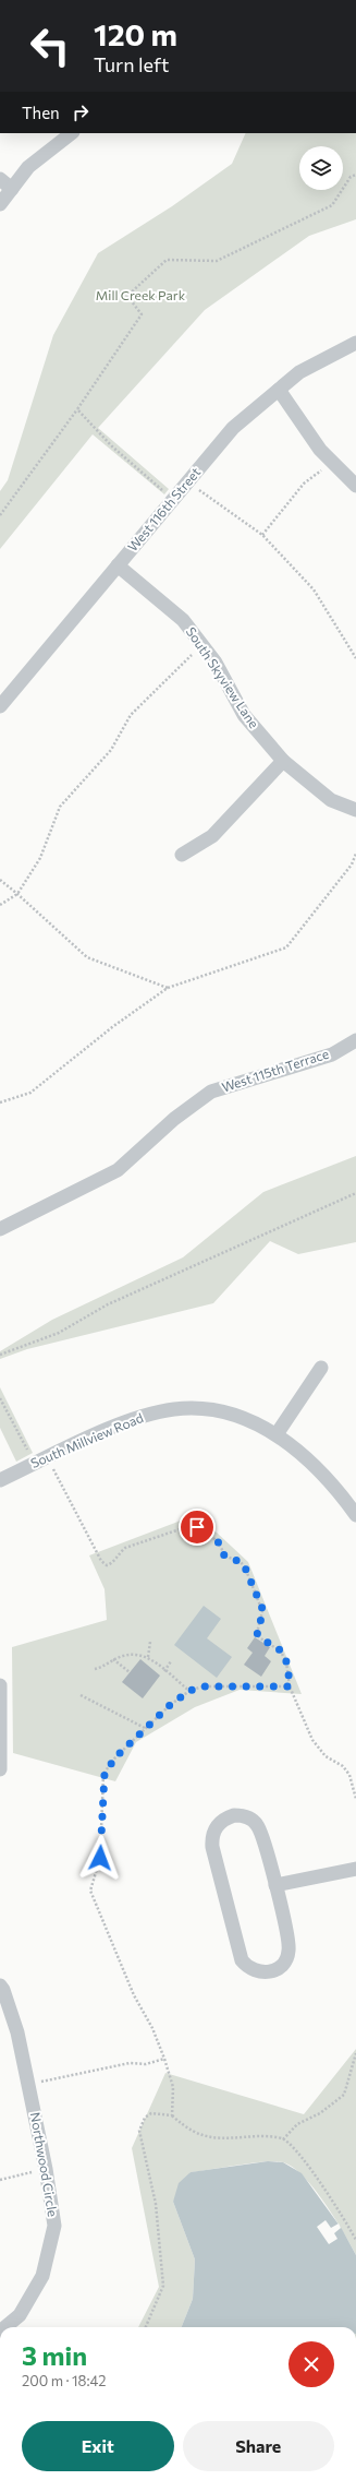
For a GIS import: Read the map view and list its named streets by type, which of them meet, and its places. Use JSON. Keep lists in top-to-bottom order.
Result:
{
  "streets": {
    "street": [
      "West 116th Street",
      "South Skyview Lane",
      "West 115th Terrace",
      "South Millview Road",
      "Northwood Circle"
    ]
  },
  "crossings": [
    ["West 116th Street", "South Skyview Lane"]
  ],
  "parks": ["Mill Creek Park"],
  "page": {
    "turn": ["120 m", "Turn left"],
    "then": "Then",
    "heading": ["3 min", "200 m · 18:42"],
    "buttons": ["Exit", "Share"]
  }
}
